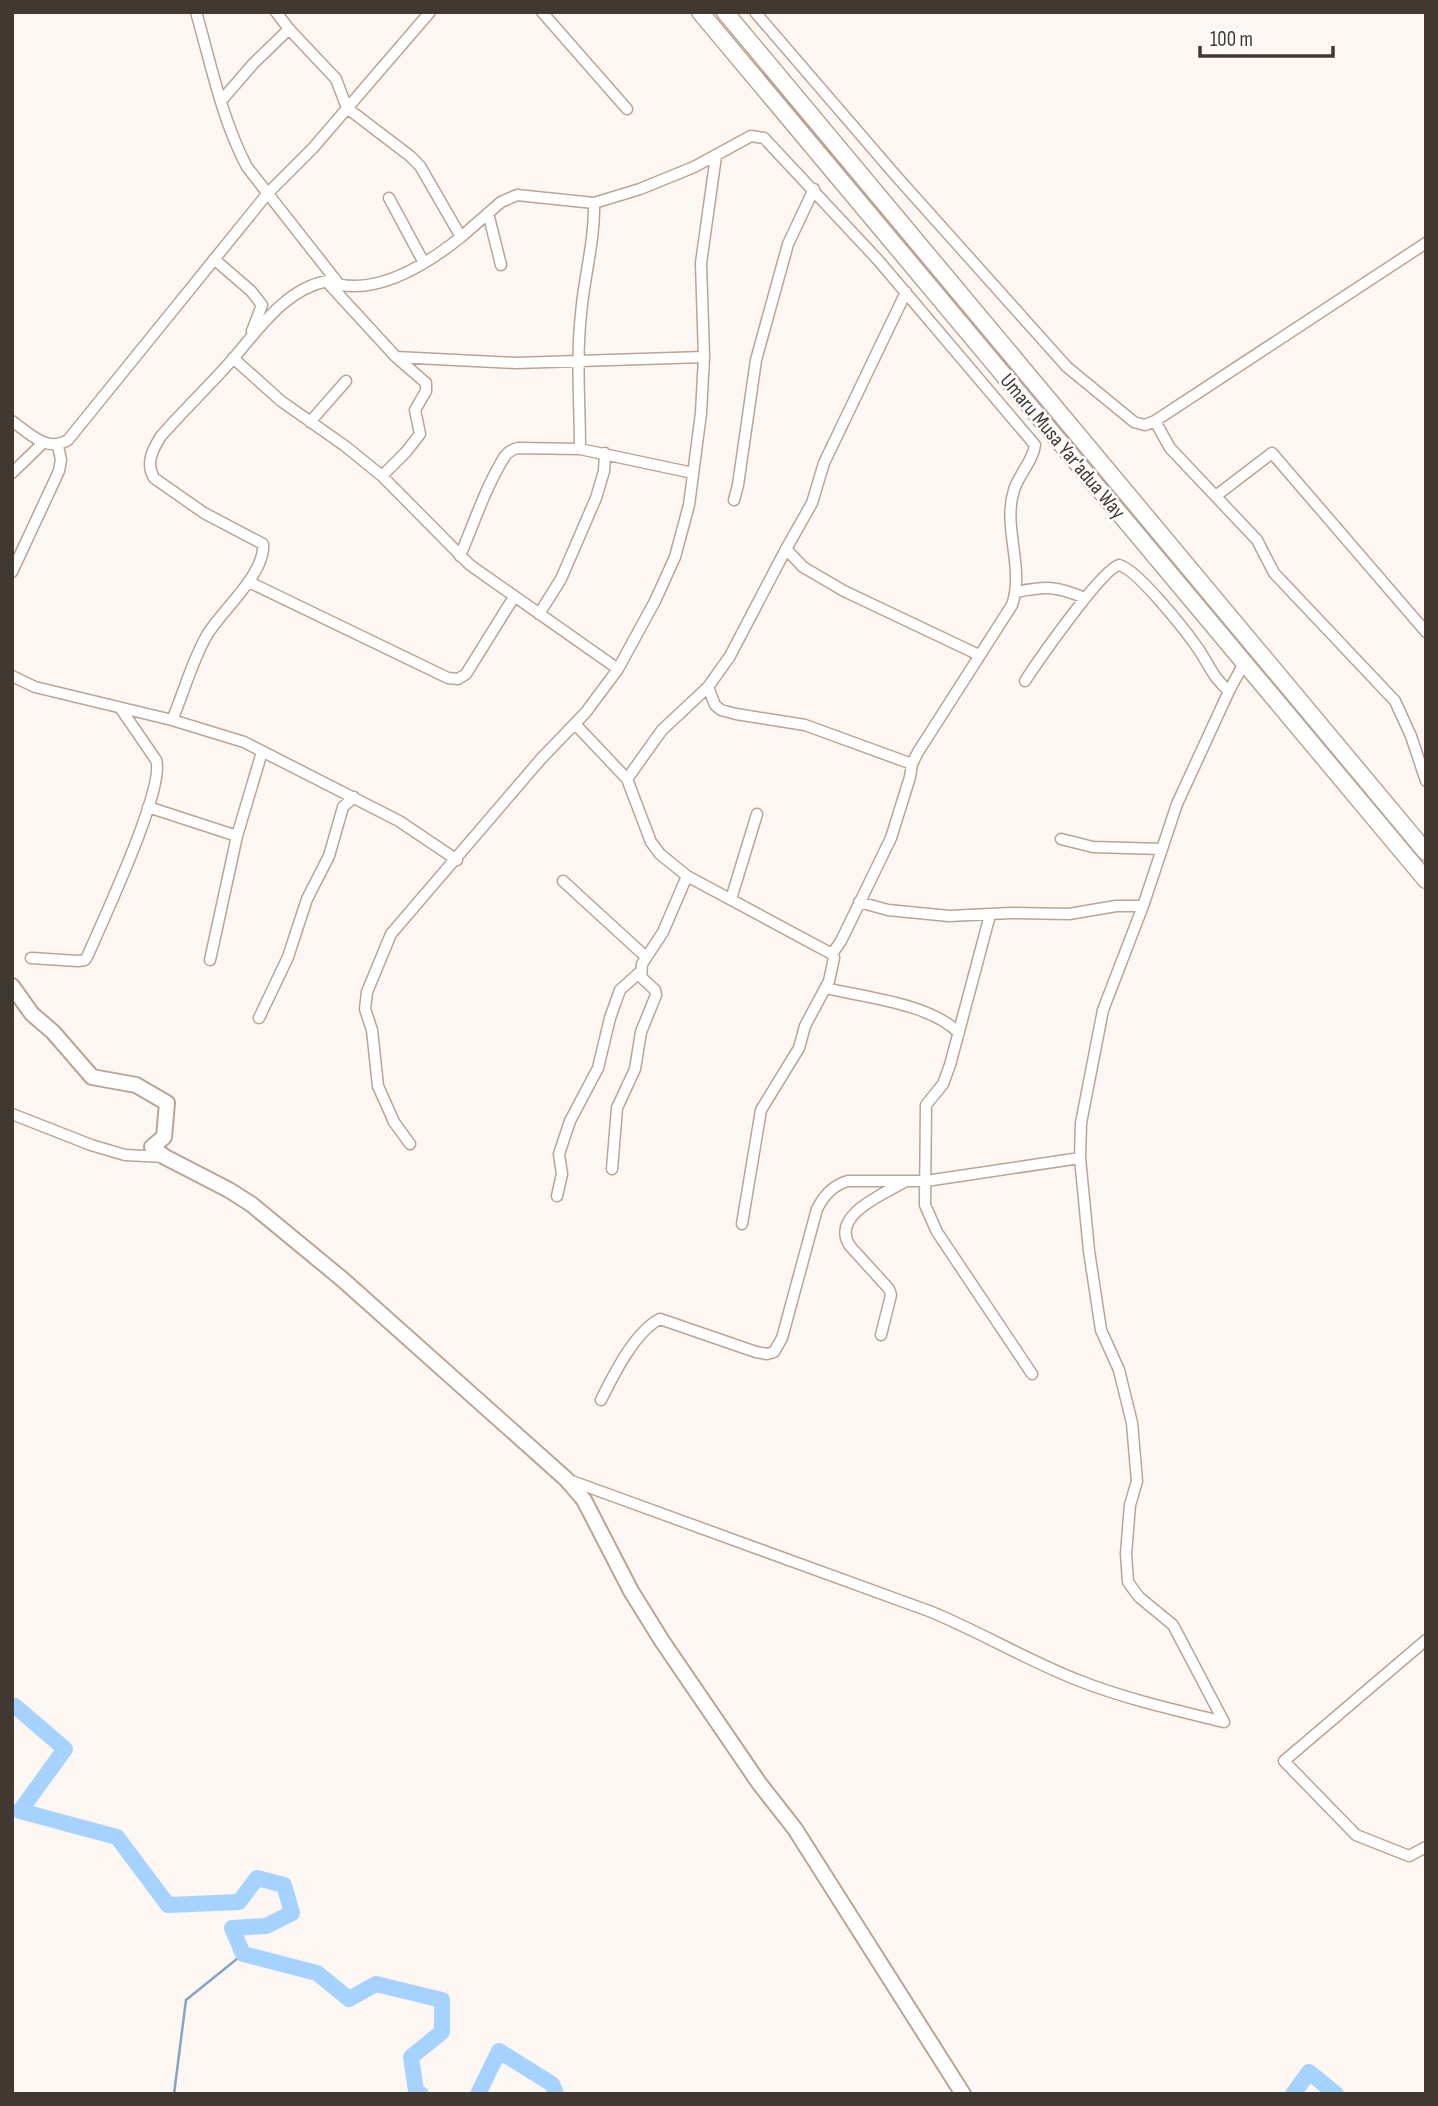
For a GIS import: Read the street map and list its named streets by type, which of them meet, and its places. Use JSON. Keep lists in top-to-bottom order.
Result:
{
  "streets": {
    "main road": ["Umaru Musa Yar'adua Way"]
  },
  "scale_bar": "100 m"
}
